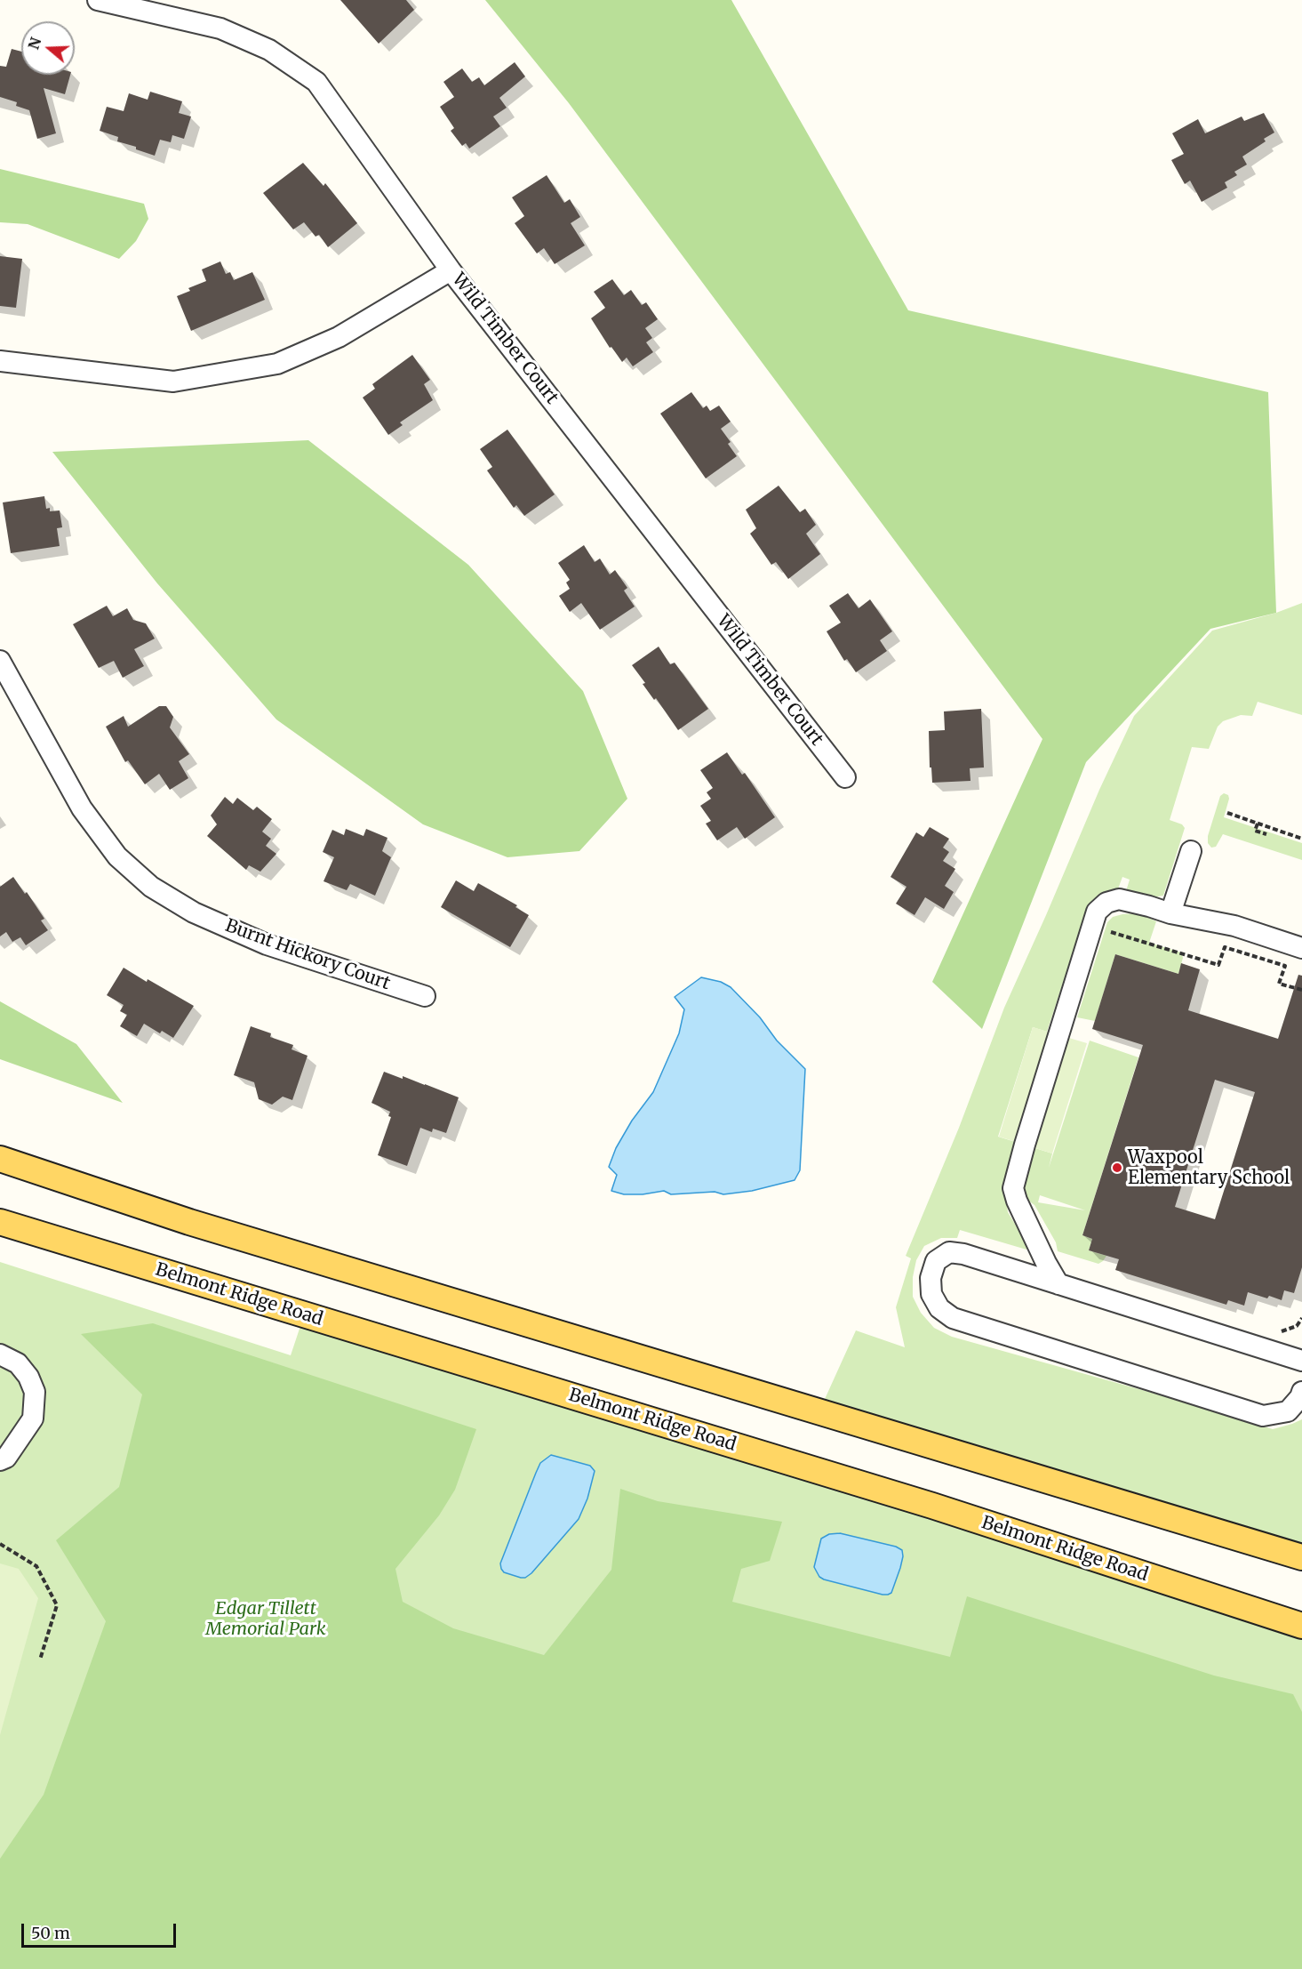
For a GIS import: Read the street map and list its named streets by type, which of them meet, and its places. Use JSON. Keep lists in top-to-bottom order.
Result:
{
  "streets": {
    "main road": ["Belmont Ridge Road"],
    "street": ["Wild Timber Court", "Burnt Hickory Court"]
  },
  "parks": ["Edgar Tillett Memorial Park"],
  "places": ["Waxpool Elementary School"],
  "scale_bar": "50 m",
  "north": "left"
}
